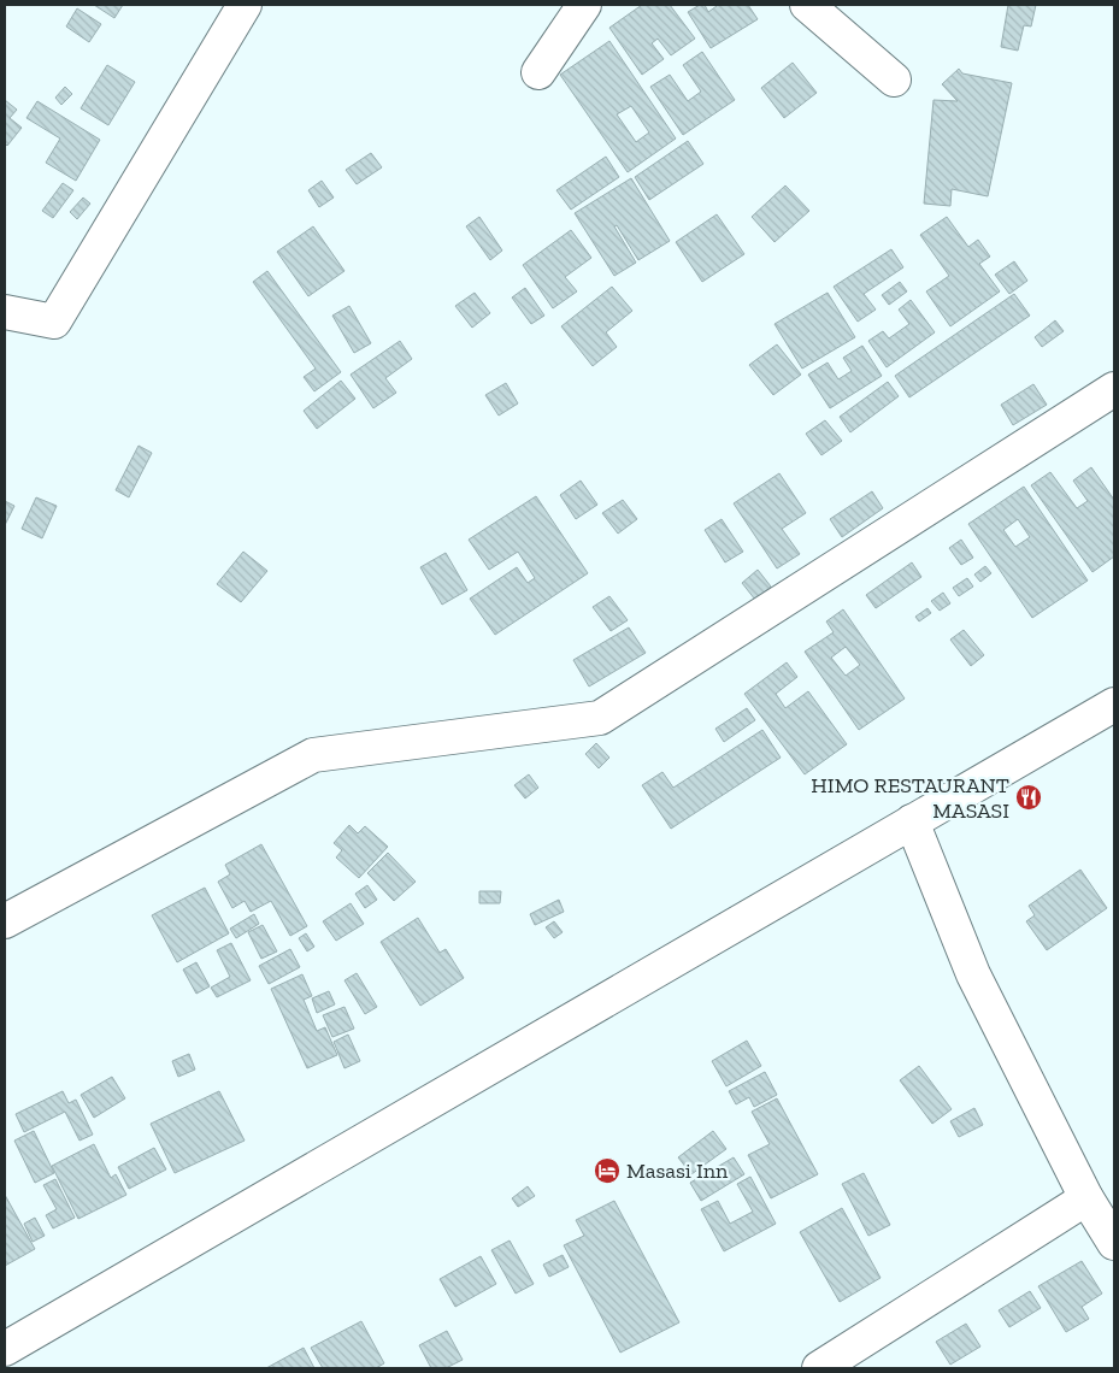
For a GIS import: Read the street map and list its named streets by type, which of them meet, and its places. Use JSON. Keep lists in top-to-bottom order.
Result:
{
  "places": {
    "restaurant": ["HIMO RESTAURANT MASASI"],
    "hotel": ["Masasi Inn"]
  }
}
